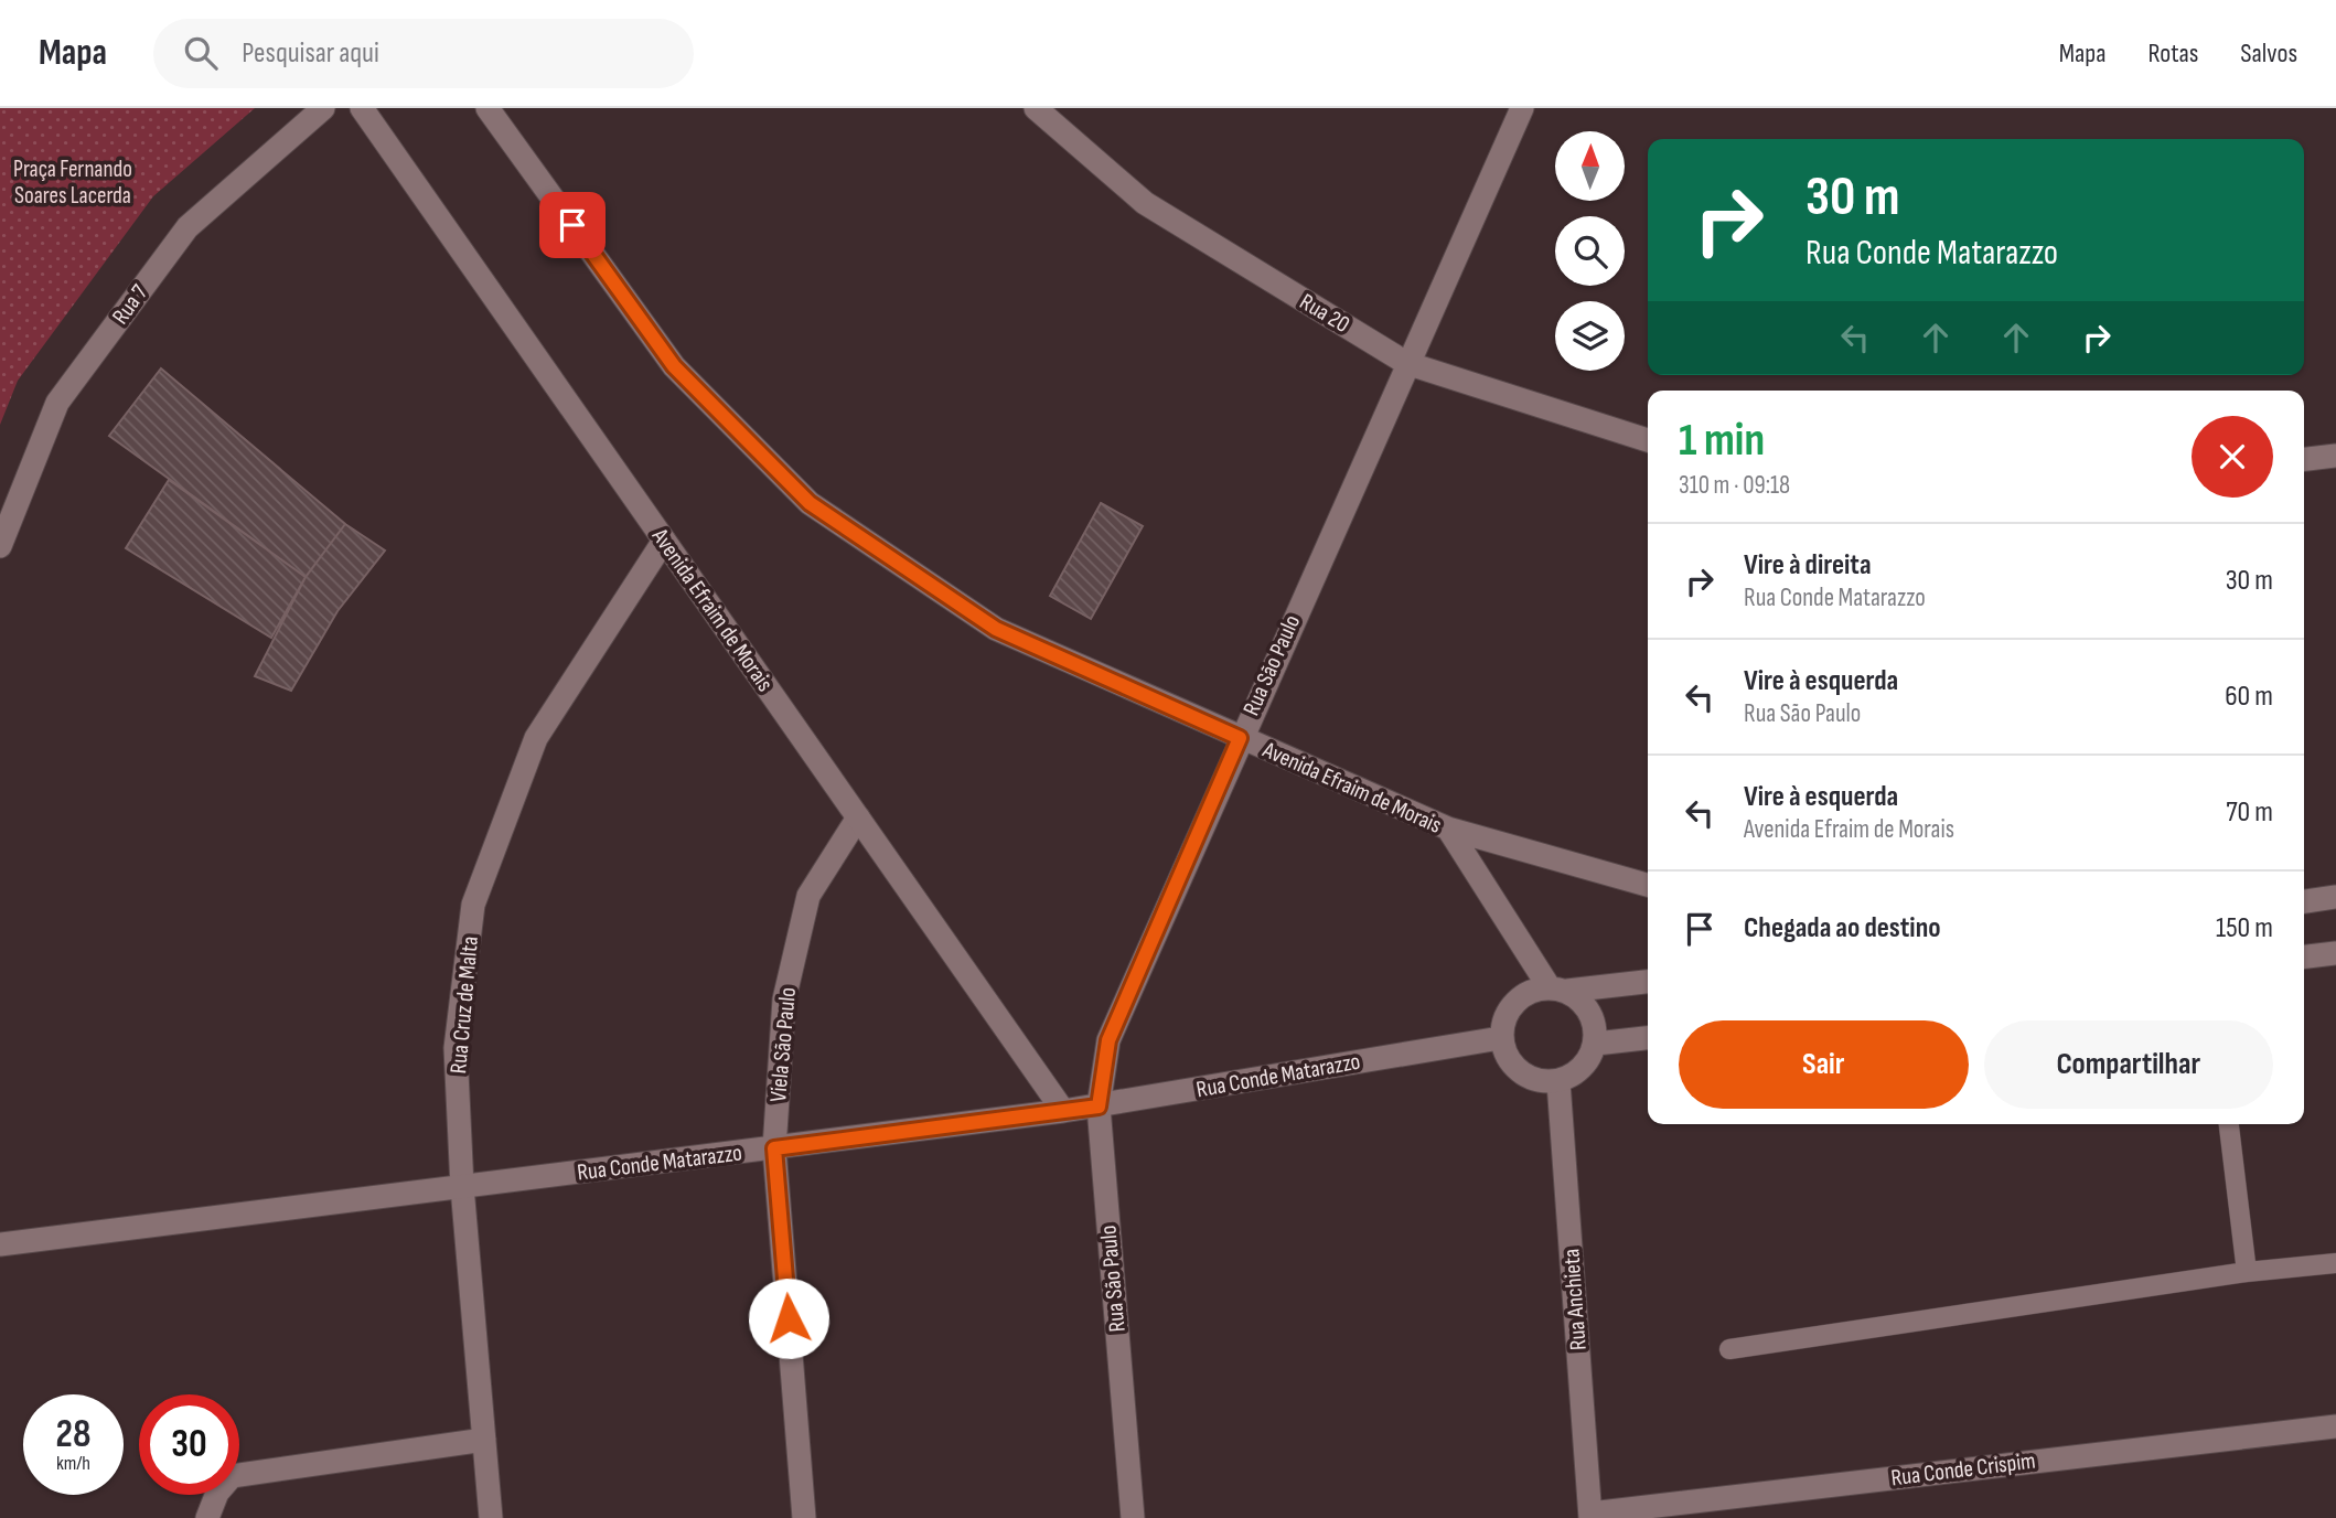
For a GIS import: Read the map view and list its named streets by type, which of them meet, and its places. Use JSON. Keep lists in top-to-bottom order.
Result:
{
  "streets": {
    "street": [
      "Rua 7",
      "Rua 20",
      "Avenida Efraim de Morais",
      "Rua São Paulo",
      "Rua Cruz de Malta",
      "Viela São Paulo",
      "Rua Conde Matarazzo",
      "Rua Anchieta",
      "Rua Conde Crispim"
    ]
  },
  "crossings": [
    ["Rua 20", "Rua São Paulo"],
    ["Avenida Efraim de Morais", "Rua São Paulo"],
    ["Avenida Efraim de Morais", "Rua Cruz de Malta"],
    ["Avenida Efraim de Morais", "Viela São Paulo"],
    ["Avenida Efraim de Morais", "Rua Conde Matarazzo"],
    ["Avenida Efraim de Morais", "Rua Anchieta"],
    ["Rua São Paulo", "Rua Conde Matarazzo"],
    ["Rua Cruz de Malta", "Rua Conde Matarazzo"],
    ["Viela São Paulo", "Rua Conde Matarazzo"],
    ["Rua Conde Matarazzo", "Rua Anchieta"],
    ["Rua Anchieta", "Rua Conde Crispim"]
  ],
  "parks": ["Praça Fernando Soares Lacerda"],
  "north": "top",
  "page": {
    "header": "Mapa",
    "search": "Pesquisar aqui",
    "nav": ["Mapa", "Rotas", "Salvos"],
    "turn": ["30 m", "Rua Conde Matarazzo"],
    "heading": ["1 min", "310 m · 09:18"],
    "list": [
      {
        "name": "Vire à direita",
        "note": "Rua Conde Matarazzo",
        "value": "30 m"
      },
      {
        "name": "Vire à esquerda",
        "note": "Rua São Paulo",
        "value": "60 m"
      },
      {
        "name": "Vire à esquerda",
        "note": "Avenida Efraim de Morais",
        "value": "70 m"
      },
      {
        "name": "Chegada ao destino",
        "value": "150 m"
      }
    ],
    "buttons": ["Sair", "Compartilhar"],
    "speed": "28 km/h",
    "limit": "30"
  }
}
